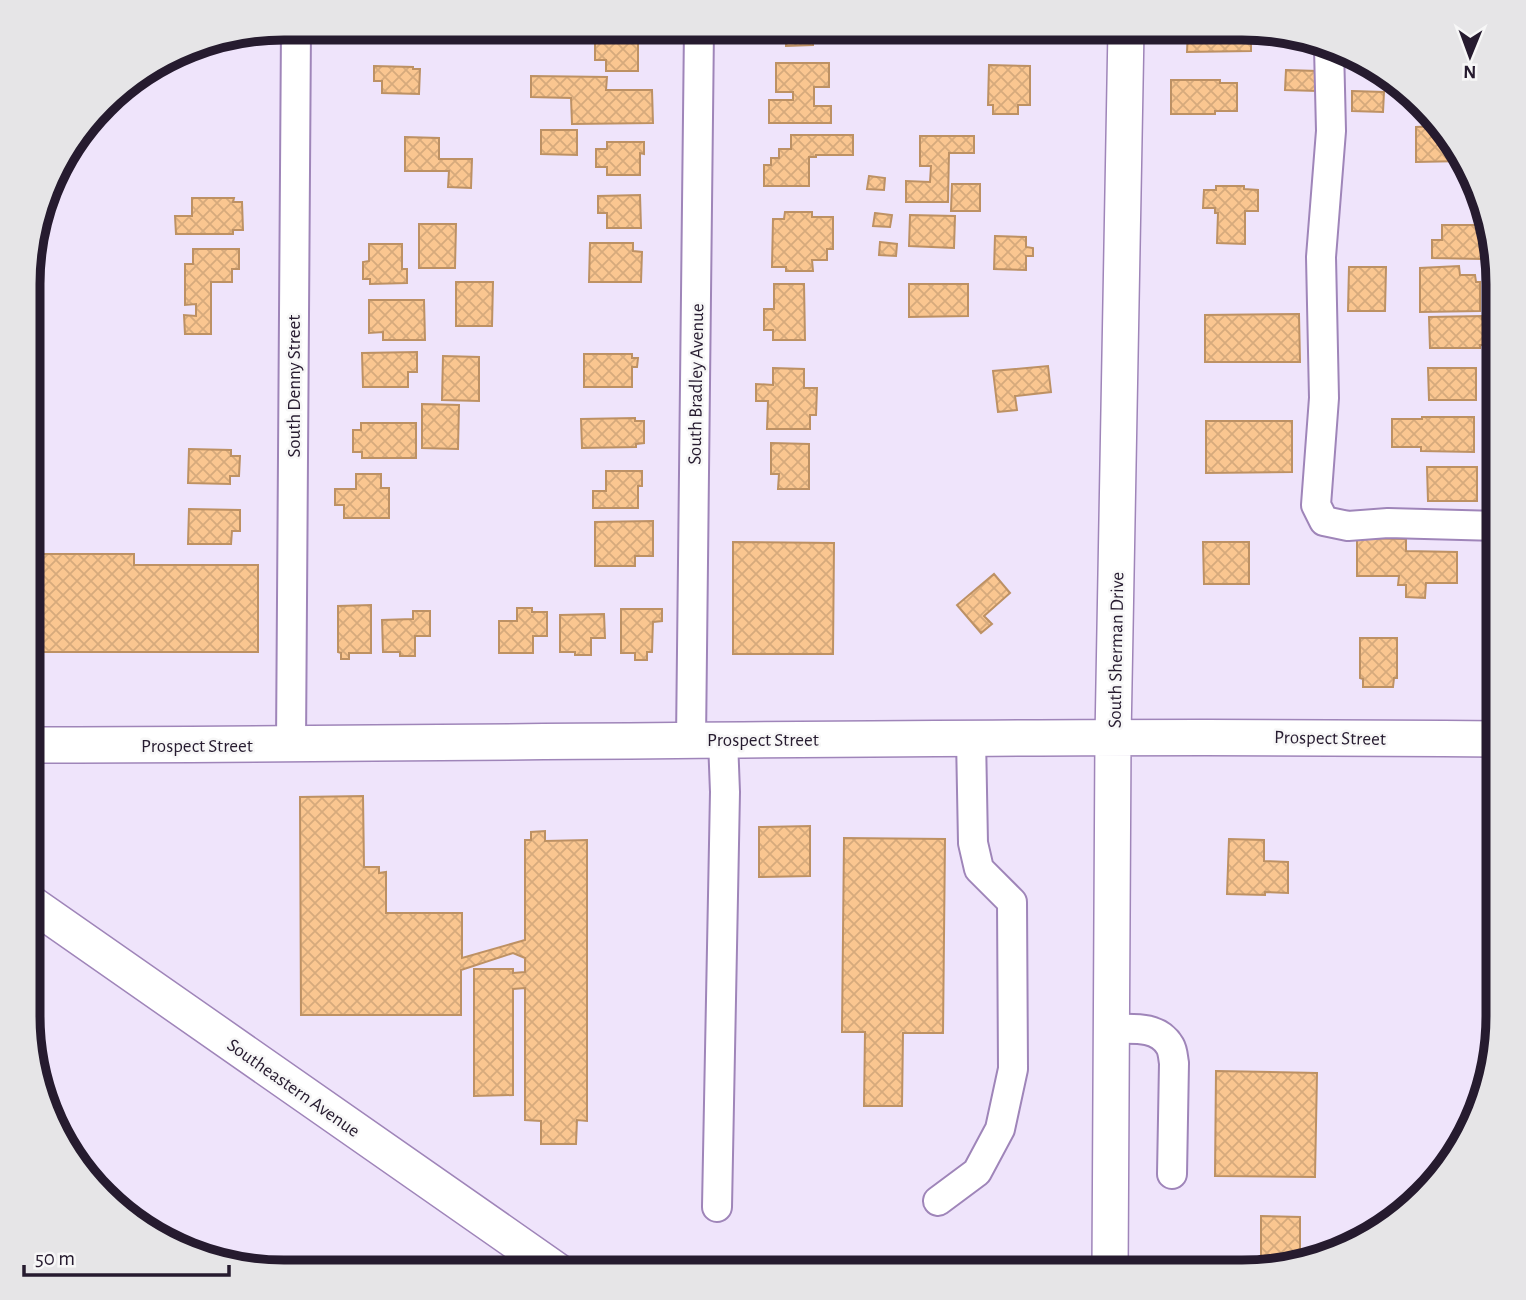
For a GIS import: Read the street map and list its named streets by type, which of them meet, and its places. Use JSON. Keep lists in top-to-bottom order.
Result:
{
  "streets": {
    "main road": ["South Sherman Drive", "Prospect Street", "Southeastern Avenue"],
    "street": ["South Bradley Avenue", "South Denny Street"]
  },
  "crossings": [
    ["South Bradley Avenue", "Prospect Street"],
    ["South Denny Street", "Prospect Street"],
    ["South Sherman Drive", "Prospect Street"]
  ],
  "scale_bar": "50 m",
  "north": "bottom"
}
